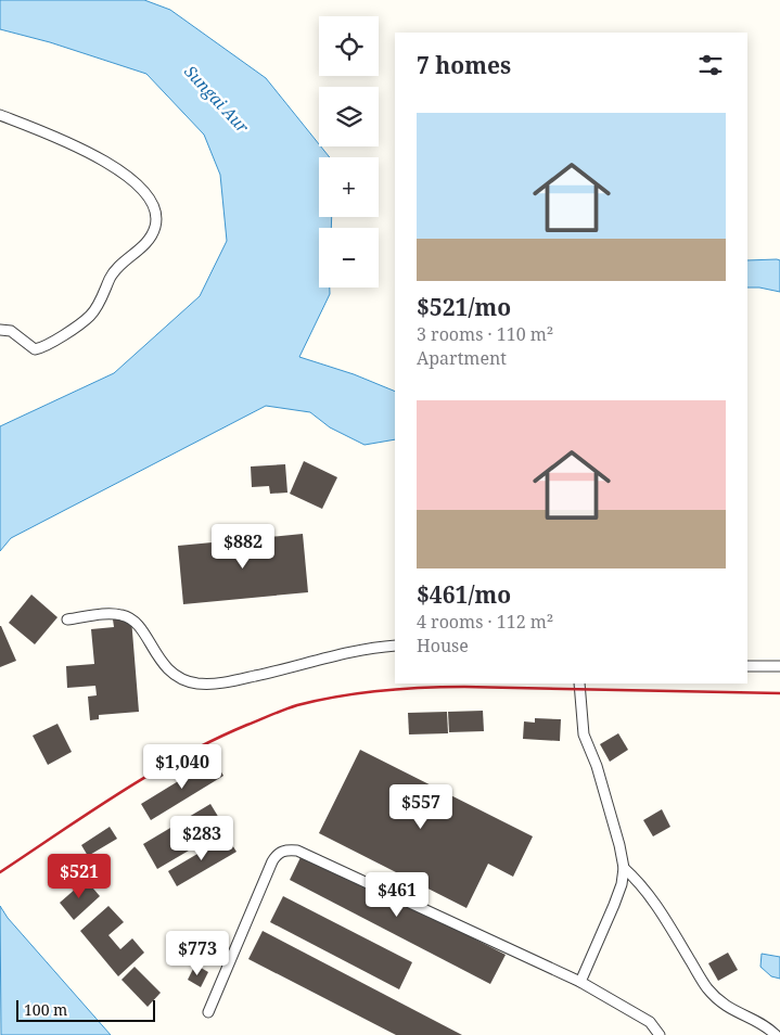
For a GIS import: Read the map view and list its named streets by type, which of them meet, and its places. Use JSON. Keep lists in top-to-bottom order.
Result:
{
  "water": ["Sungai Aur"],
  "scale_bar": "100 m",
  "page": {
    "map_buttons": ["+", "−"],
    "heading": "7 homes",
    "list": [
      {
        "name": "$521/mo",
        "note": "3 rooms · 110 m² · Apartment"
      },
      {
        "name": "$461/mo",
        "note": "4 rooms · 112 m² · House"
      }
    ],
    "price": [
      "$882",
      "$1,040",
      "$557",
      "$283",
      "$521",
      "$461",
      "$773"
    ],
    "scale": "100 m"
  }
}
